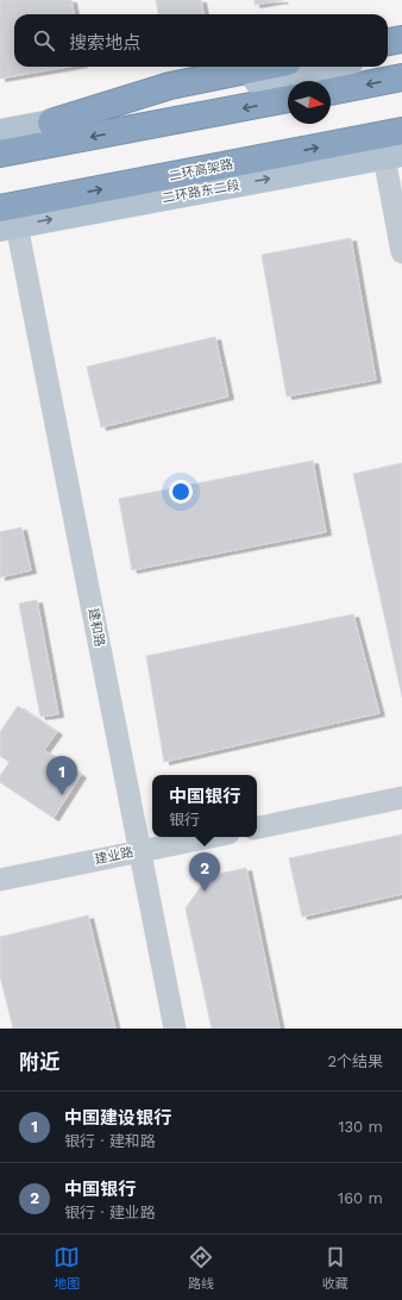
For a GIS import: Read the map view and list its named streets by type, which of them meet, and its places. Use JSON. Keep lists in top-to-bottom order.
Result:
{
  "streets": {
    "highway": ["二环高架路"],
    "main road": ["二环路东二段"],
    "street": ["建和路", "建业路"]
  },
  "crossings": [
    ["二环高架路", "二环路东二段"],
    ["二环高架路", "建和路"],
    ["二环路东二段", "建和路"],
    ["建和路", "建业路"]
  ],
  "north": "right",
  "page": {
    "search": "搜索地点",
    "pins": ["1", "2"],
    "popup": ["中国银行", "银行"],
    "heading": ["附近", "2个结果"],
    "list": [
      {
        "mark": "1",
        "name": "中国建设银行",
        "note": "银行 · 建和路",
        "value": "130 m"
      },
      {
        "mark": "2",
        "name": "中国银行",
        "note": "银行 · 建业路",
        "value": "160 m"
      }
    ],
    "nav": ["地图", "路线", "收藏"]
  }
}
